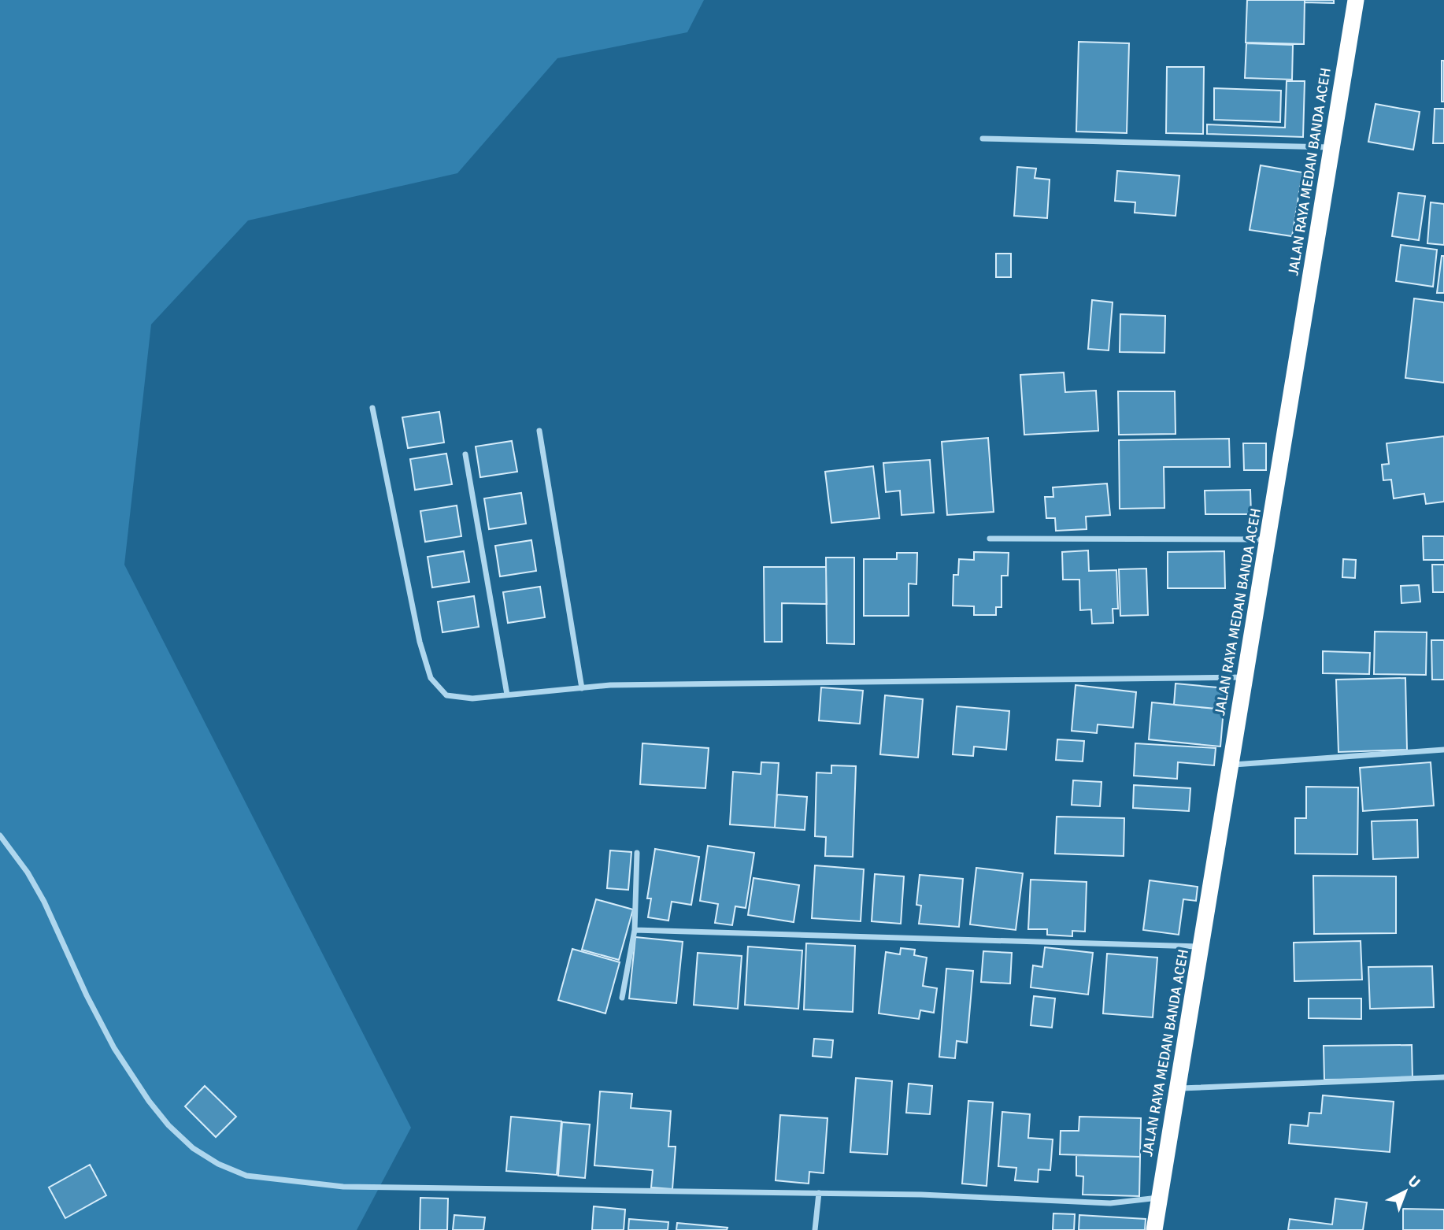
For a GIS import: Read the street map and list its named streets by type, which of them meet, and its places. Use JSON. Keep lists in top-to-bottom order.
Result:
{
  "streets": {
    "highway": ["JALAN RAYA MEDAN BANDA ACEH"]
  },
  "north": "top right"
}
